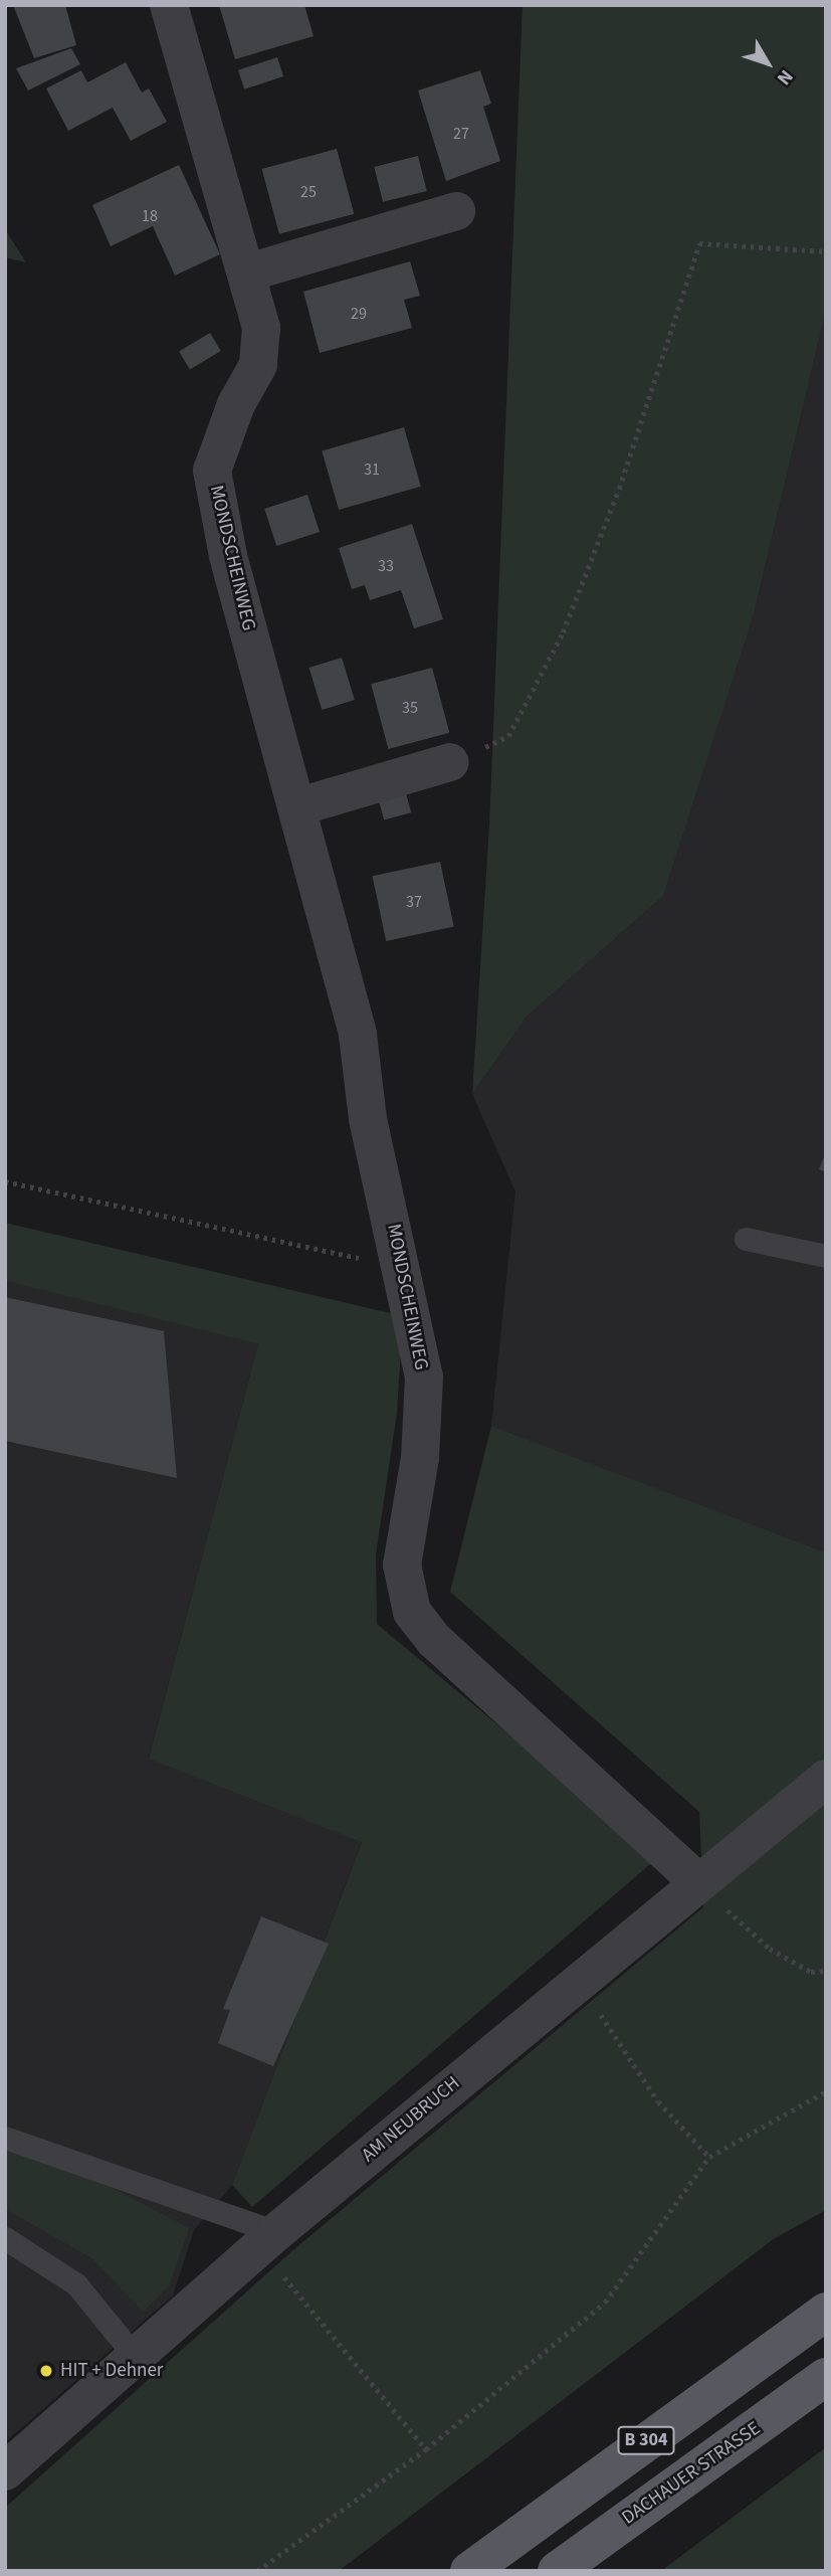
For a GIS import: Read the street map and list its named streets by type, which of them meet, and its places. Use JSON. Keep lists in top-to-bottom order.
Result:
{
  "streets": {
    "main road": ["B 304", "DACHAUER STRASSE"],
    "street": ["MONDSCHEINWEG", "AM NEUBRUCH"]
  },
  "crossings": [
    ["MONDSCHEINWEG", "AM NEUBRUCH"]
  ],
  "places": ["HIT + Dehner"],
  "house_numbers": [
    "27",
    "25",
    "18",
    "29",
    "31",
    "33",
    "35",
    "37"
  ],
  "north": "bottom right"
}
